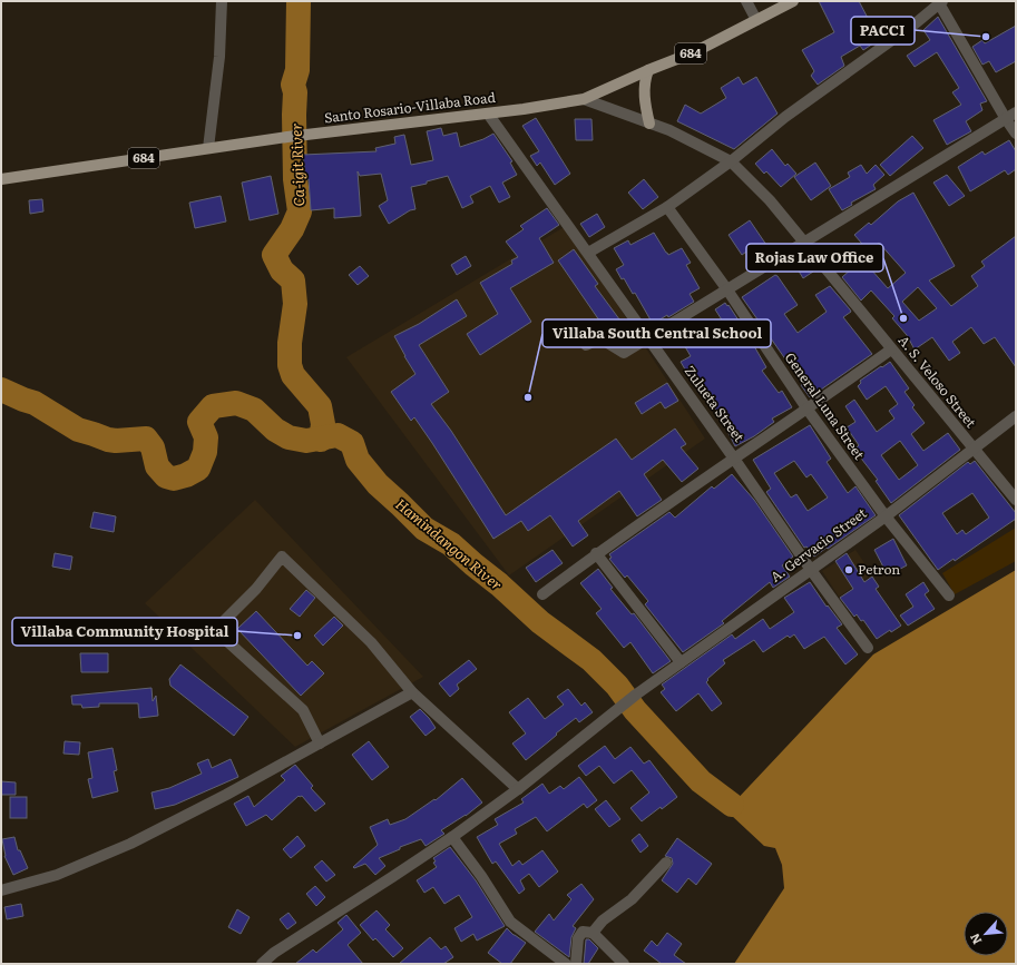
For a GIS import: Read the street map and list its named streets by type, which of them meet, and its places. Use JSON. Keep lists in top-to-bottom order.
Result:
{
  "streets": {
    "main road": ["684", "Santo Rosario-Villaba Road"],
    "street": [
      "A. S. Veloso Street",
      "Zulueta Street",
      "General Luna Street",
      "A. Gervacio Street"
    ]
  },
  "crossings": [
    ["684", "Santo Rosario-Villaba Road"],
    ["684", "A. S. Veloso Street"],
    ["Santo Rosario-Villaba Road", "A. S. Veloso Street"],
    ["Santo Rosario-Villaba Road", "Zulueta Street"],
    ["A. S. Veloso Street", "A. Gervacio Street"],
    ["Zulueta Street", "A. Gervacio Street"],
    ["General Luna Street", "A. Gervacio Street"]
  ],
  "water": ["Ca-igit River", "Hamindangon River"],
  "places": [
    "PACCI",
    "Rojas Law Office",
    "Villaba South Central School",
    "Petron",
    "Villaba Community Hospital"
  ],
  "north": "bottom left"
}
